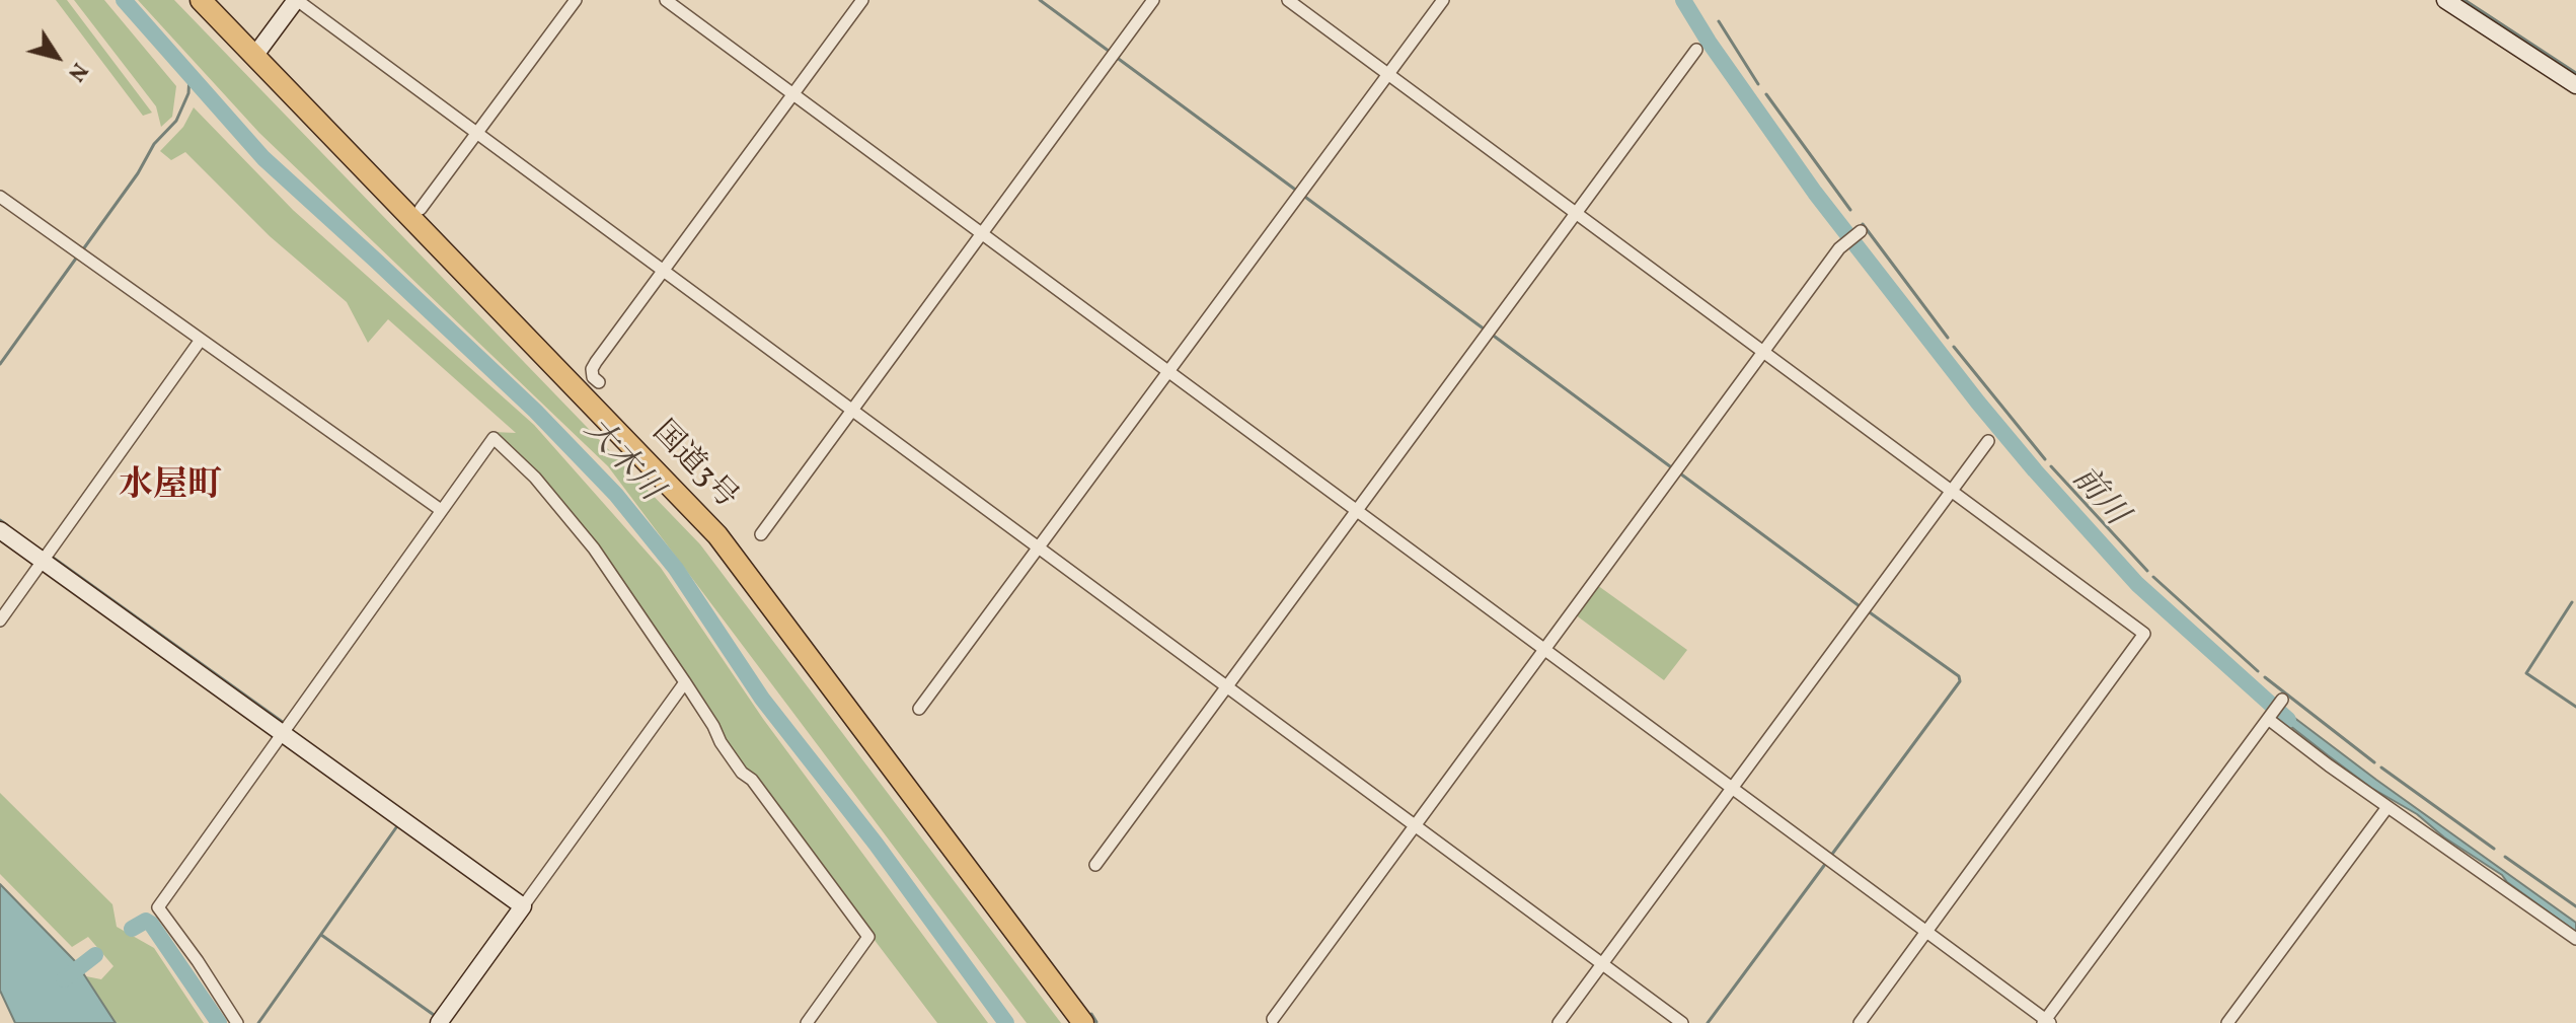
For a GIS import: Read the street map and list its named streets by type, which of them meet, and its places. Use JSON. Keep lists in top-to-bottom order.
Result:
{
  "streets": {
    "highway": ["国道3号"]
  },
  "districts": ["水屋町"],
  "water": ["大木川", "前川"],
  "north": "bottom right"
}
